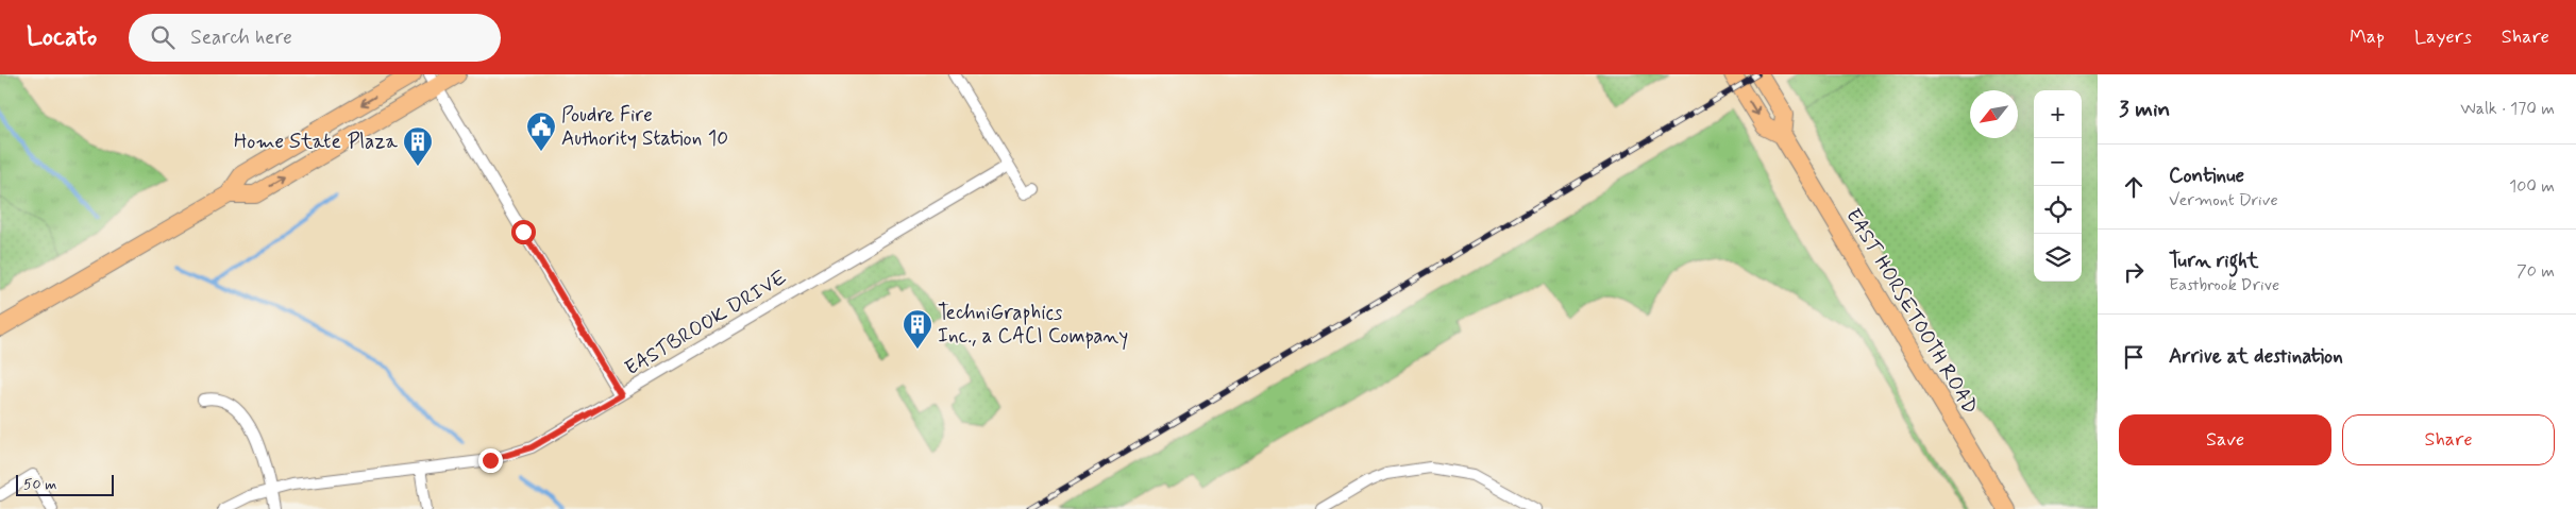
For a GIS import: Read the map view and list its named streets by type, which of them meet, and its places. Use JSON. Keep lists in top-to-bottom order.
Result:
{
  "streets": {
    "main road": ["EAST HORSETOOTH ROAD"],
    "street": ["EASTBROOK DRIVE"]
  },
  "places": {
    "public building": ["Poudre Fire Authority Station 10"],
    "building": ["Home State Plaza", "TechniGraphics Inc., a CACI Company"]
  },
  "scale_bar": "50 m",
  "north": "bottom left",
  "page": {
    "header": "Locato",
    "search": "Search here",
    "nav": ["Map", "Layers", "Share"],
    "heading": ["3 min", "Walk · 170 m"],
    "map_buttons": ["+", "−"],
    "list": [
      ["Continue", "Vermont Drive", "100 m"],
      ["Turn right", "Eastbrook Drive", "70 m"],
      "Arrive at destination"
    ],
    "buttons": ["Save", "Share"],
    "scale": "50 m"
  }
}
